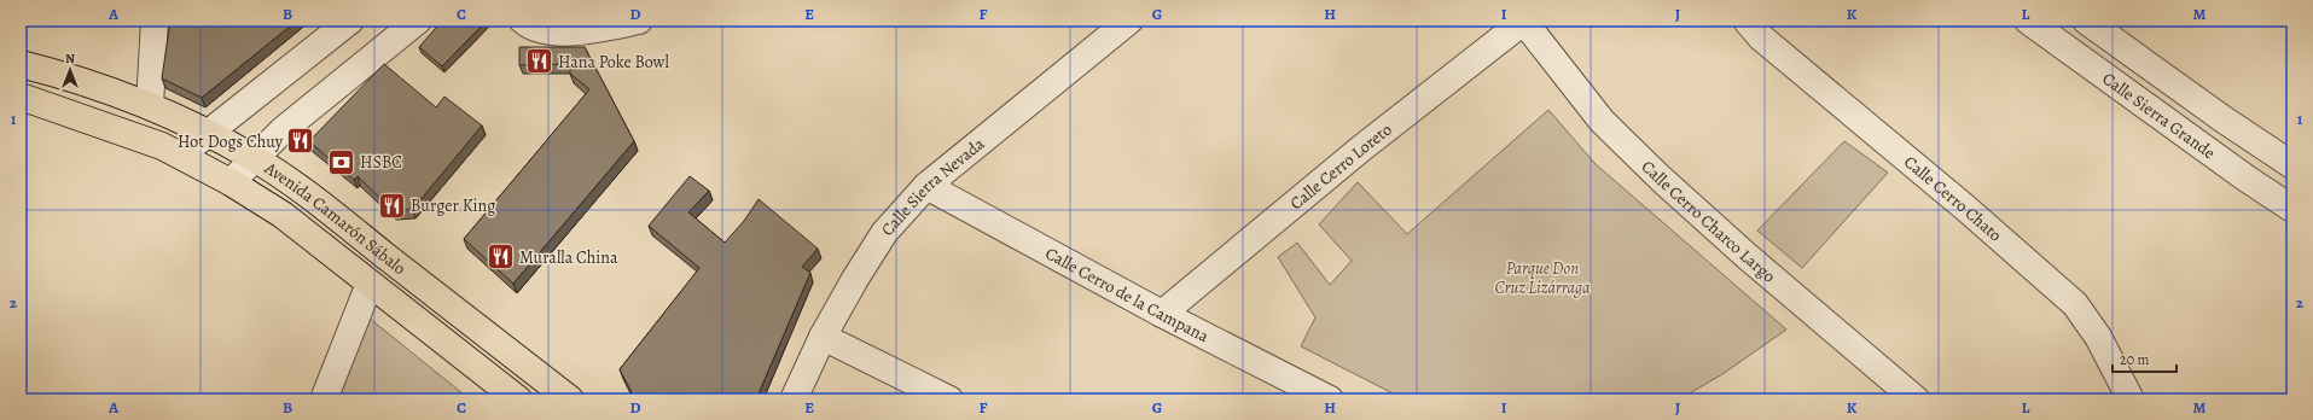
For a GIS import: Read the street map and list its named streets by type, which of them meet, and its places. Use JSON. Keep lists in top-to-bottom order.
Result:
{
  "streets": {
    "main road": ["Avenida Camarón Sábalo"],
    "street": [
      "Calle Sierra Grande",
      "Calle Cerro Loreto",
      "Calle Sierra Nevada",
      "Calle Cerro Chato",
      "Calle Cerro Charco Largo",
      "Calle Cerro de la Campana"
    ]
  },
  "crossings": [
    ["Calle Cerro Loreto", "Calle Cerro Charco Largo"],
    ["Calle Cerro Loreto", "Calle Cerro de la Campana"],
    ["Calle Sierra Nevada", "Calle Cerro de la Campana"]
  ],
  "parks": ["Parque Don Cruz Lizárraga"],
  "places": {
    "restaurant": [
      "Hana Poke Bowl",
      "Hot Dogs Chuy",
      "Burger King",
      "Muralla China"
    ],
    "bank": ["HSBC"]
  },
  "scale_bar": "20 m",
  "north": "top",
  "grid": {
    "columns": [
      "A",
      "B",
      "C",
      "D",
      "E",
      "F",
      "G",
      "H",
      "I",
      "J",
      "K",
      "L",
      "M"
    ],
    "rows": ["1", "2"]
  }
}
